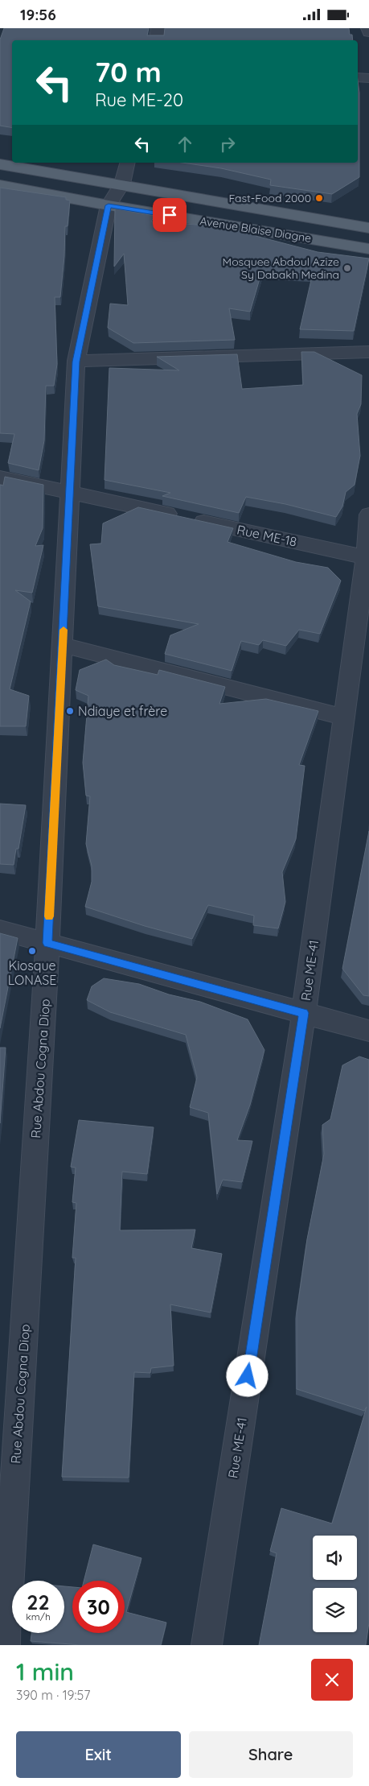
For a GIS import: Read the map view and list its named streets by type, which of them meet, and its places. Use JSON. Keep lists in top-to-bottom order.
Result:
{
  "streets": {
    "main road": ["Avenue Blaise Diagne"],
    "street": ["Rue ME-18", "Rue ME-41", "Rue Abdou Cogna Diop"]
  },
  "crossings": [
    ["Avenue Blaise Diagne", "Rue Abdou Cogna Diop"],
    ["Rue ME-18", "Rue ME-41"],
    ["Rue ME-18", "Rue Abdou Cogna Diop"]
  ],
  "places": [
    "Fast-Food 2000",
    "Mosquee Abdoul Azize Sy Dabakh Medina",
    "Ndiaye et frère",
    "Kiosque LONASE"
  ],
  "page": {
    "status": "19:56",
    "turn": ["70 m", "Rue ME-20"],
    "speed": "22 km/h",
    "limit": "30",
    "heading": ["1 min", "390 m · 19:57"],
    "buttons": ["Exit", "Share"]
  }
}
